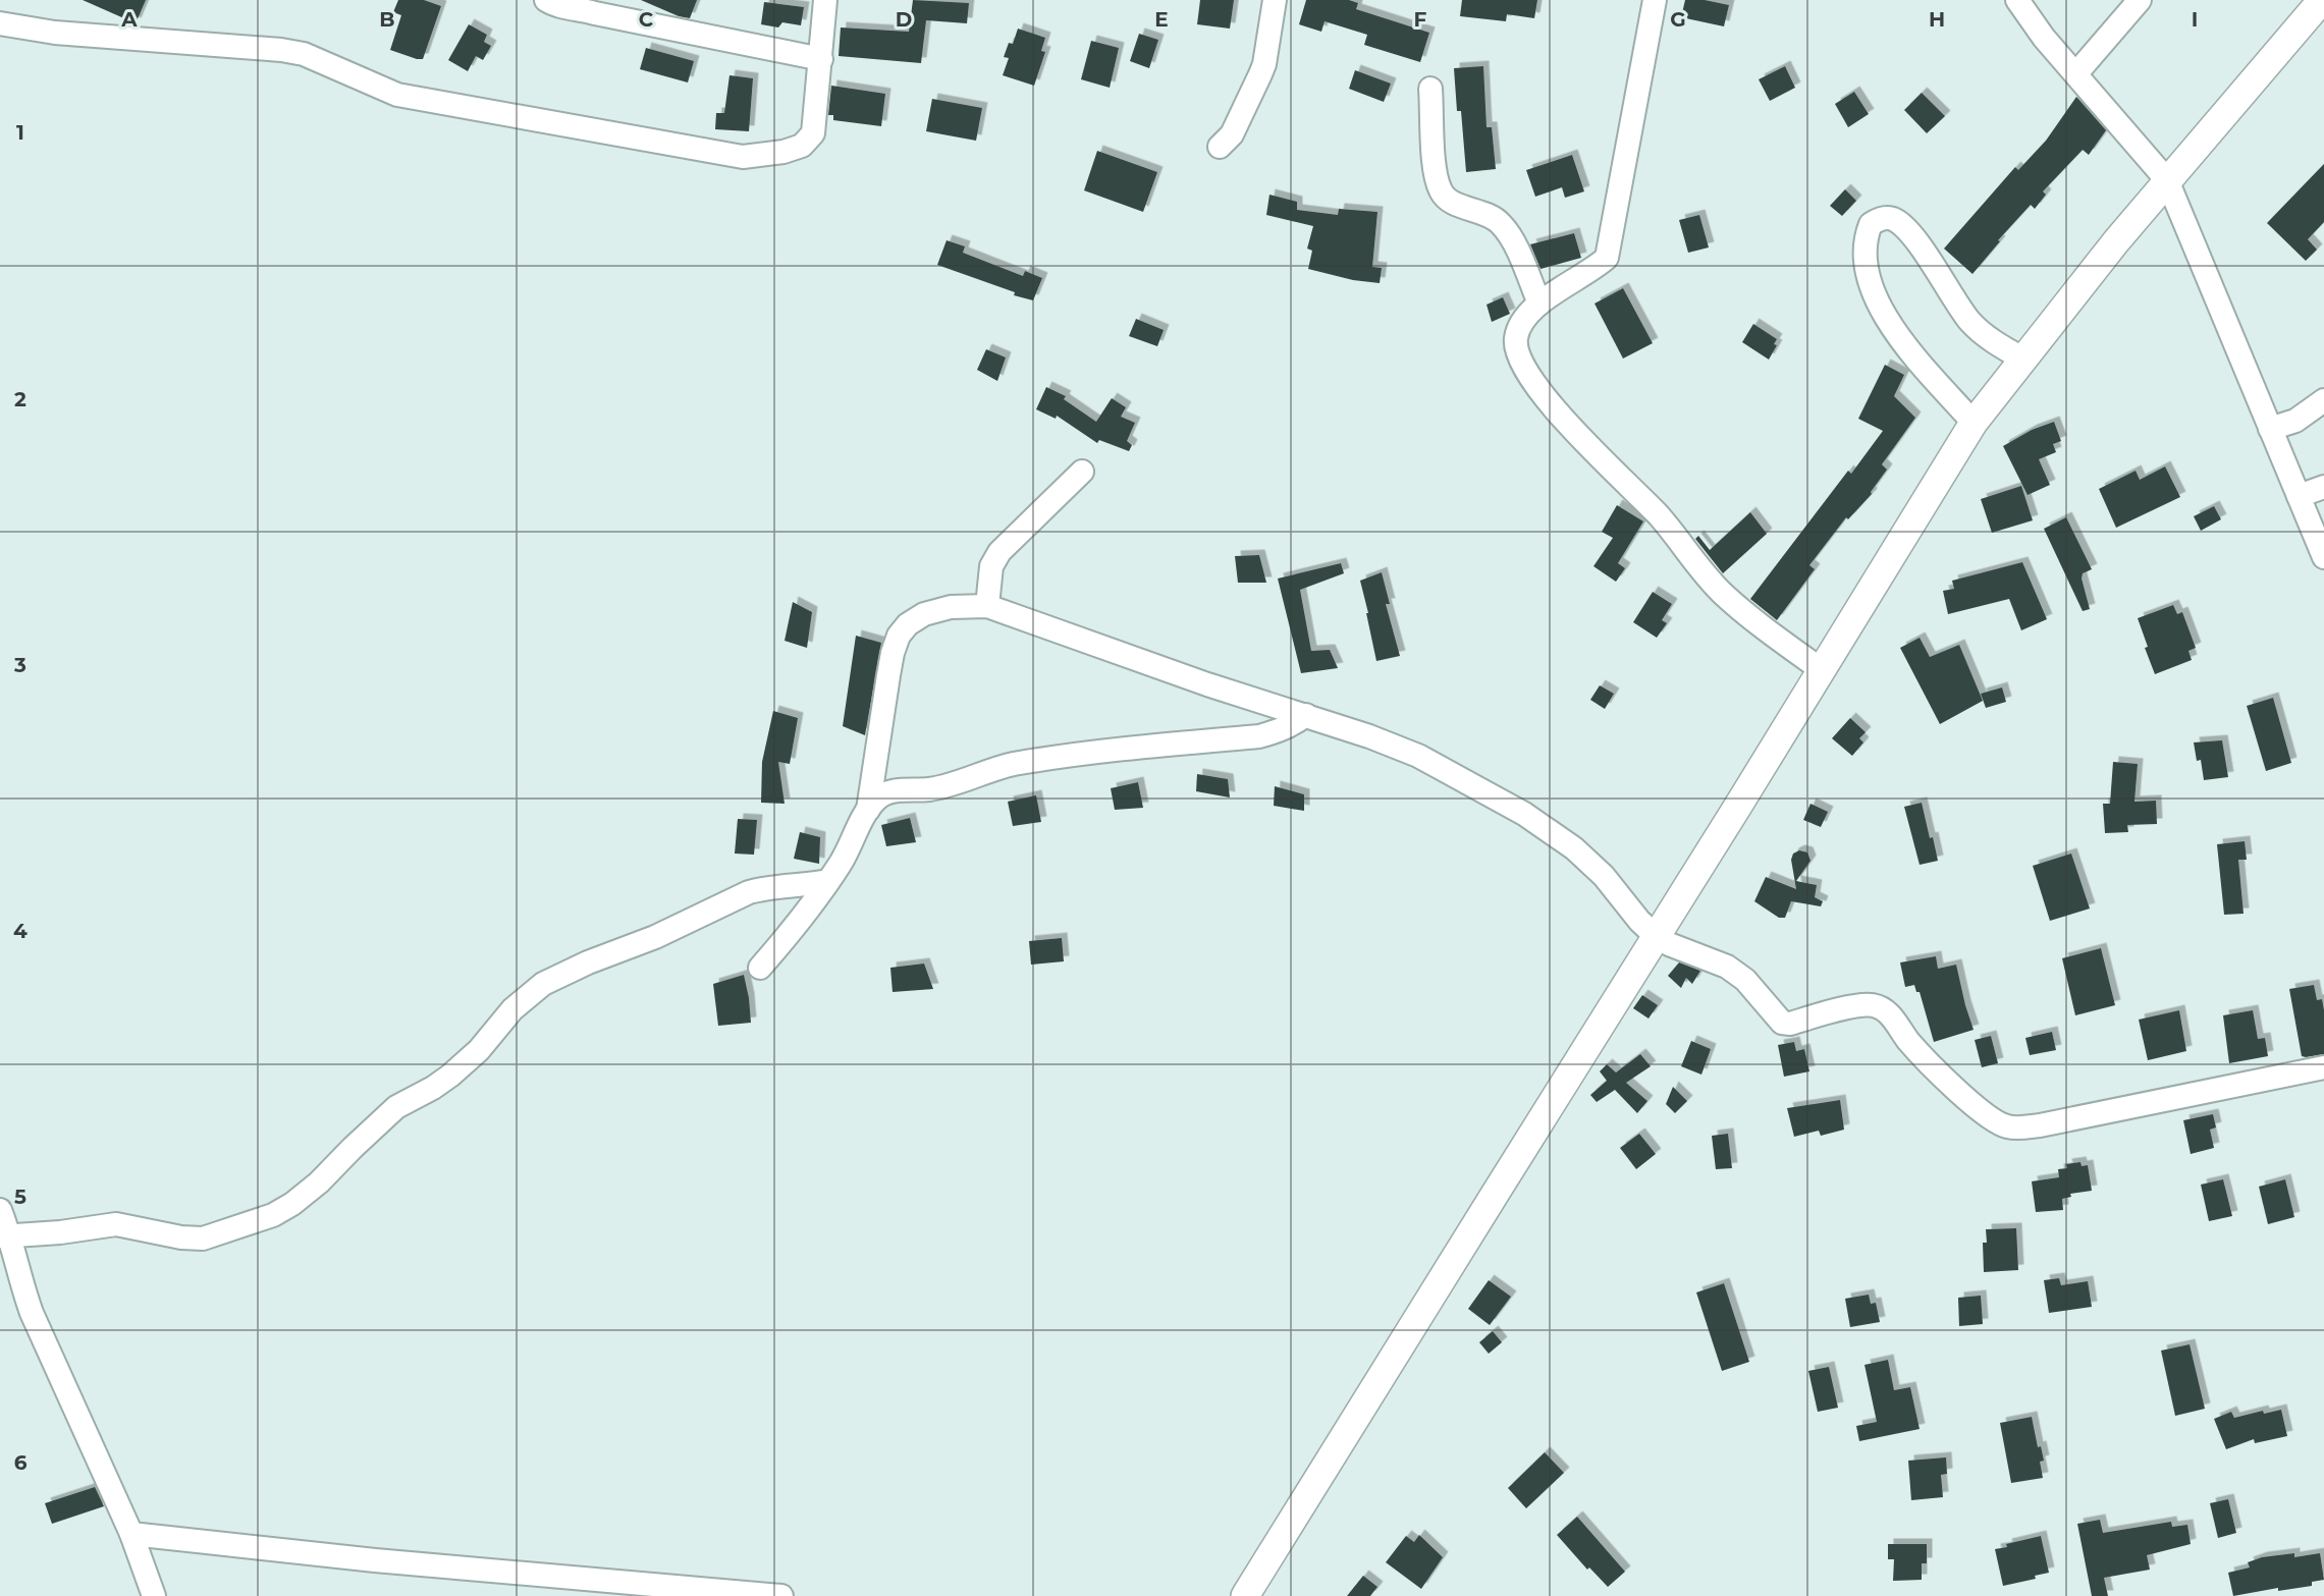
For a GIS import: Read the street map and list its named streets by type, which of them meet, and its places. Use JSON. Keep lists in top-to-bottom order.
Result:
{
  "grid": {
    "columns": [
      "A",
      "B",
      "C",
      "D",
      "E",
      "F",
      "G",
      "H",
      "I"
    ],
    "rows": [
      "1",
      "2",
      "3",
      "4",
      "5",
      "6"
    ]
  }
}
